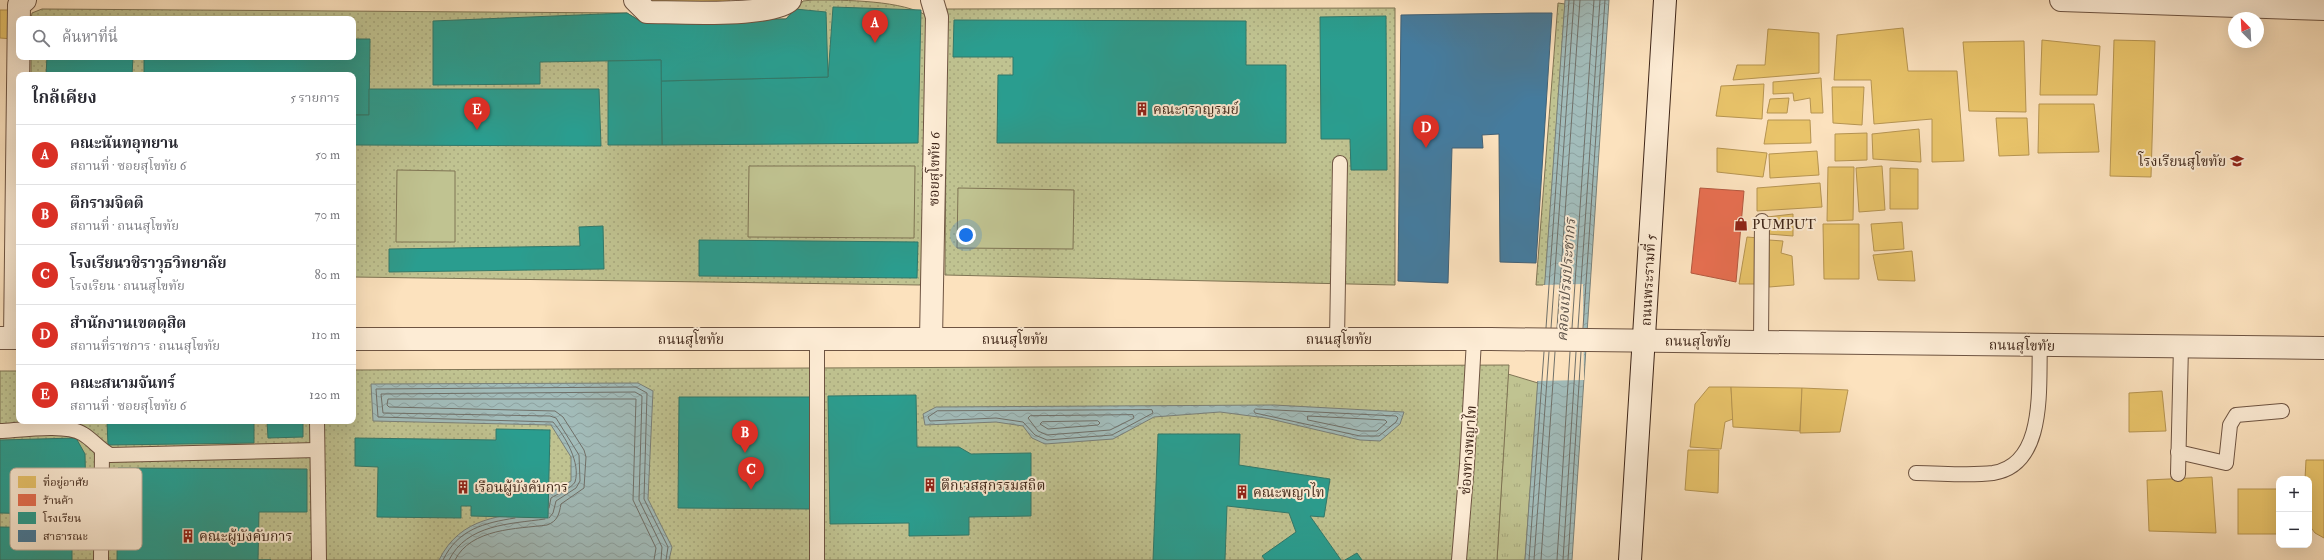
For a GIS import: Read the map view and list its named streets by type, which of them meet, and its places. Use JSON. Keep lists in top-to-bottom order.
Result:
{
  "streets": {
    "street": ["ซอยสุโขทัย 6", "ถนนพระรามที่ 5", "ถนนสุโขทัย"],
    "lane": ["ช่องทางพญาไท"]
  },
  "crossings": [
    ["ซอยสุโขทัย 6", "ถนนสุโขทัย"],
    ["ถนนพระรามที่ 5", "ถนนสุโขทัย"],
    ["ถนนสุโขทัย", "ช่องทางพญาไท"]
  ],
  "water": ["คลองเปรมประชากร"],
  "places": {
    "building": [
      "คณะาราญรมย์",
      "ตึกเวสสุกรรมสถิต",
      "เรือนผู้บังคับการ",
      "คณะพญาไท",
      "คณะผู้บังคับการ"
    ],
    "school or university": ["โรงเรียนสุโขทัย"],
    "shop": ["PUMPUT"]
  },
  "legend": [
    "ที่อยู่อาศัย",
    "ร้านค้า",
    "โรงเรียน",
    "สาธารณะ"
  ],
  "north": "top left",
  "page": {
    "pins": [
      "A",
      "E",
      "D",
      "B",
      "C"
    ],
    "search": "ค้นหาที่นี่",
    "heading": ["ใกล้เคียง", "5 รายการ"],
    "list": [
      {
        "mark": "A",
        "name": "คณะนันทอุทยาน",
        "note": "สถานที่ · ซอยสุโขทัย 6",
        "value": "50 m"
      },
      {
        "mark": "B",
        "name": "ตึกรามจิตติ",
        "note": "สถานที่ · ถนนสุโขทัย",
        "value": "70 m"
      },
      {
        "mark": "C",
        "name": "โรงเรียนวชิราวุธวิทยาลัย",
        "note": "โรงเรียน · ถนนสุโขทัย",
        "value": "80 m"
      },
      {
        "mark": "D",
        "name": "สำนักงานเขตดุสิต",
        "note": "สถานที่ราชการ · ถนนสุโขทัย",
        "value": "110 m"
      },
      {
        "mark": "E",
        "name": "คณะสนามจันทร์",
        "note": "สถานที่ · ซอยสุโขทัย 6",
        "value": "120 m"
      }
    ],
    "map_buttons": ["+", "−"]
  }
}
